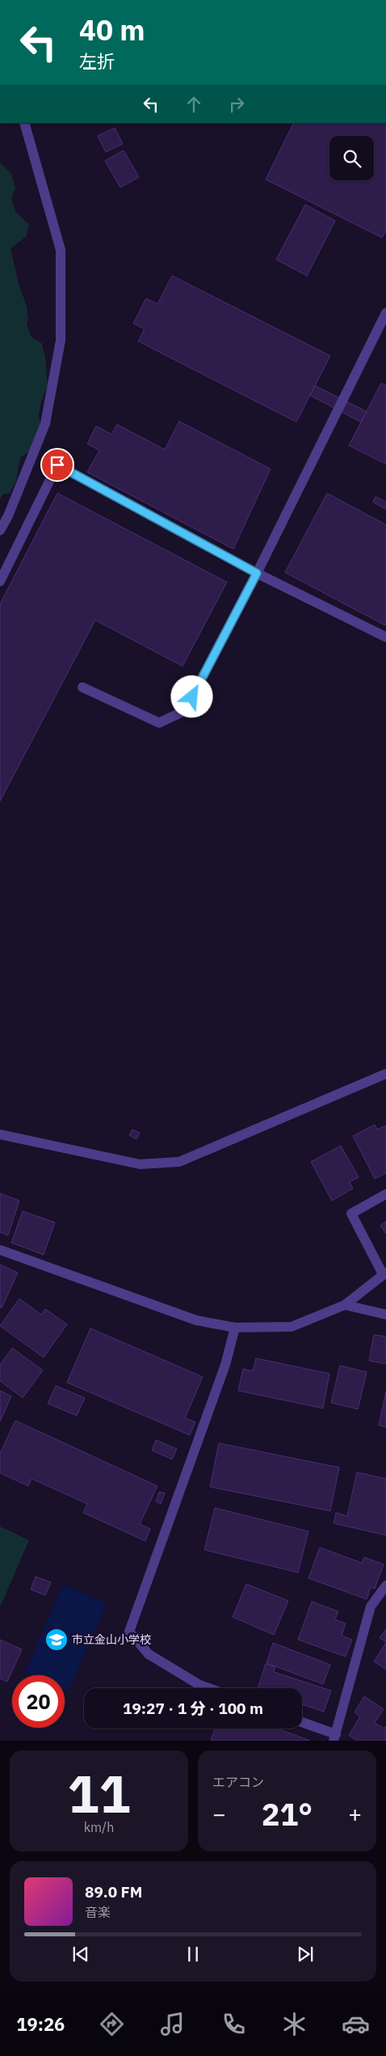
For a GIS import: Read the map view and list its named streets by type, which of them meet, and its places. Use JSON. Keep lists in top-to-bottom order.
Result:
{
  "places": {
    "school or university": ["市立金山小学校"]
  },
  "page": {
    "turn": ["40 m", "左折"],
    "limit": "20",
    "trip": "19:27 · 1 分 · 100 m",
    "tile": [
      ["11", "km/h"],
      "エアコン"
    ],
    "heat": ["−", "21°", "+"],
    "song": ["89.0 FM", "音楽"],
    "tabs": "19:26"
  }
}
